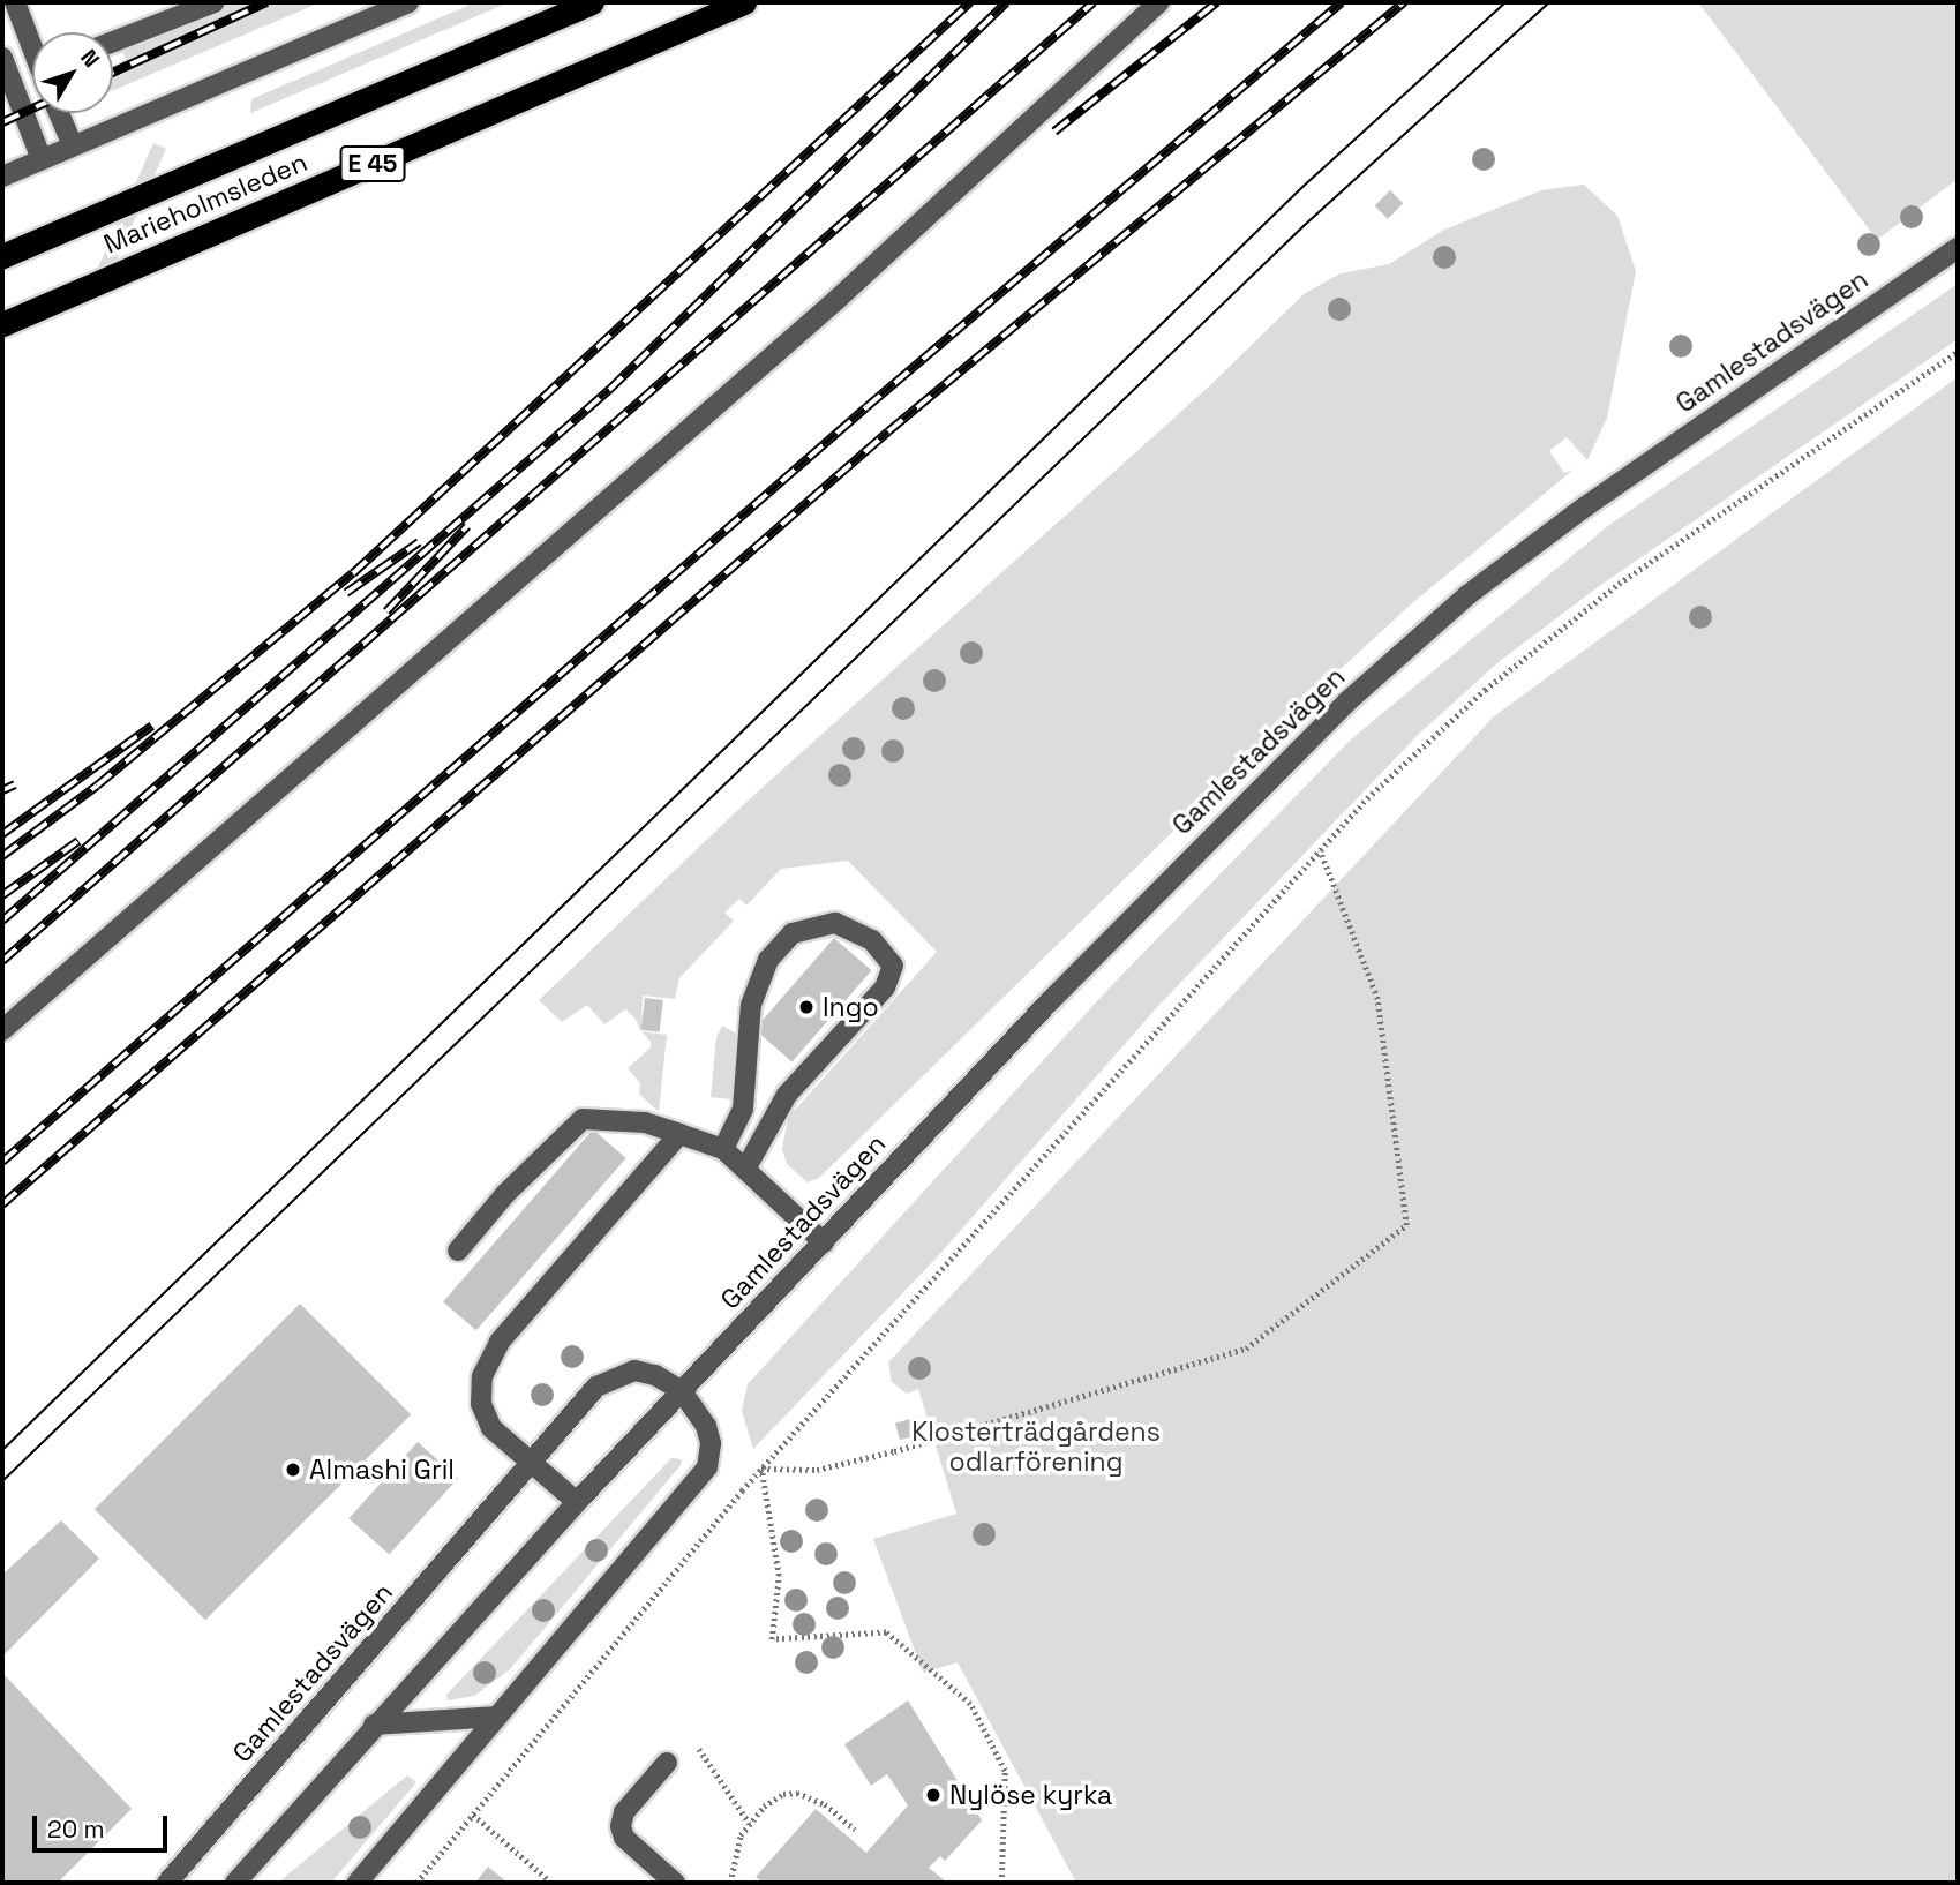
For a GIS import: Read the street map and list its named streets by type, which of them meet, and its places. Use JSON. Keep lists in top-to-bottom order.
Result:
{
  "streets": {
    "highway": ["E 45", "Marieholmsleden"],
    "street": ["Gamlestadsvägen"]
  },
  "parks": ["Klosterträdgårdens odlarförening"],
  "places": ["Ingo", "Almashi Gril", "Nylöse kyrka"],
  "scale_bar": "20 m",
  "north": "top right"
}
